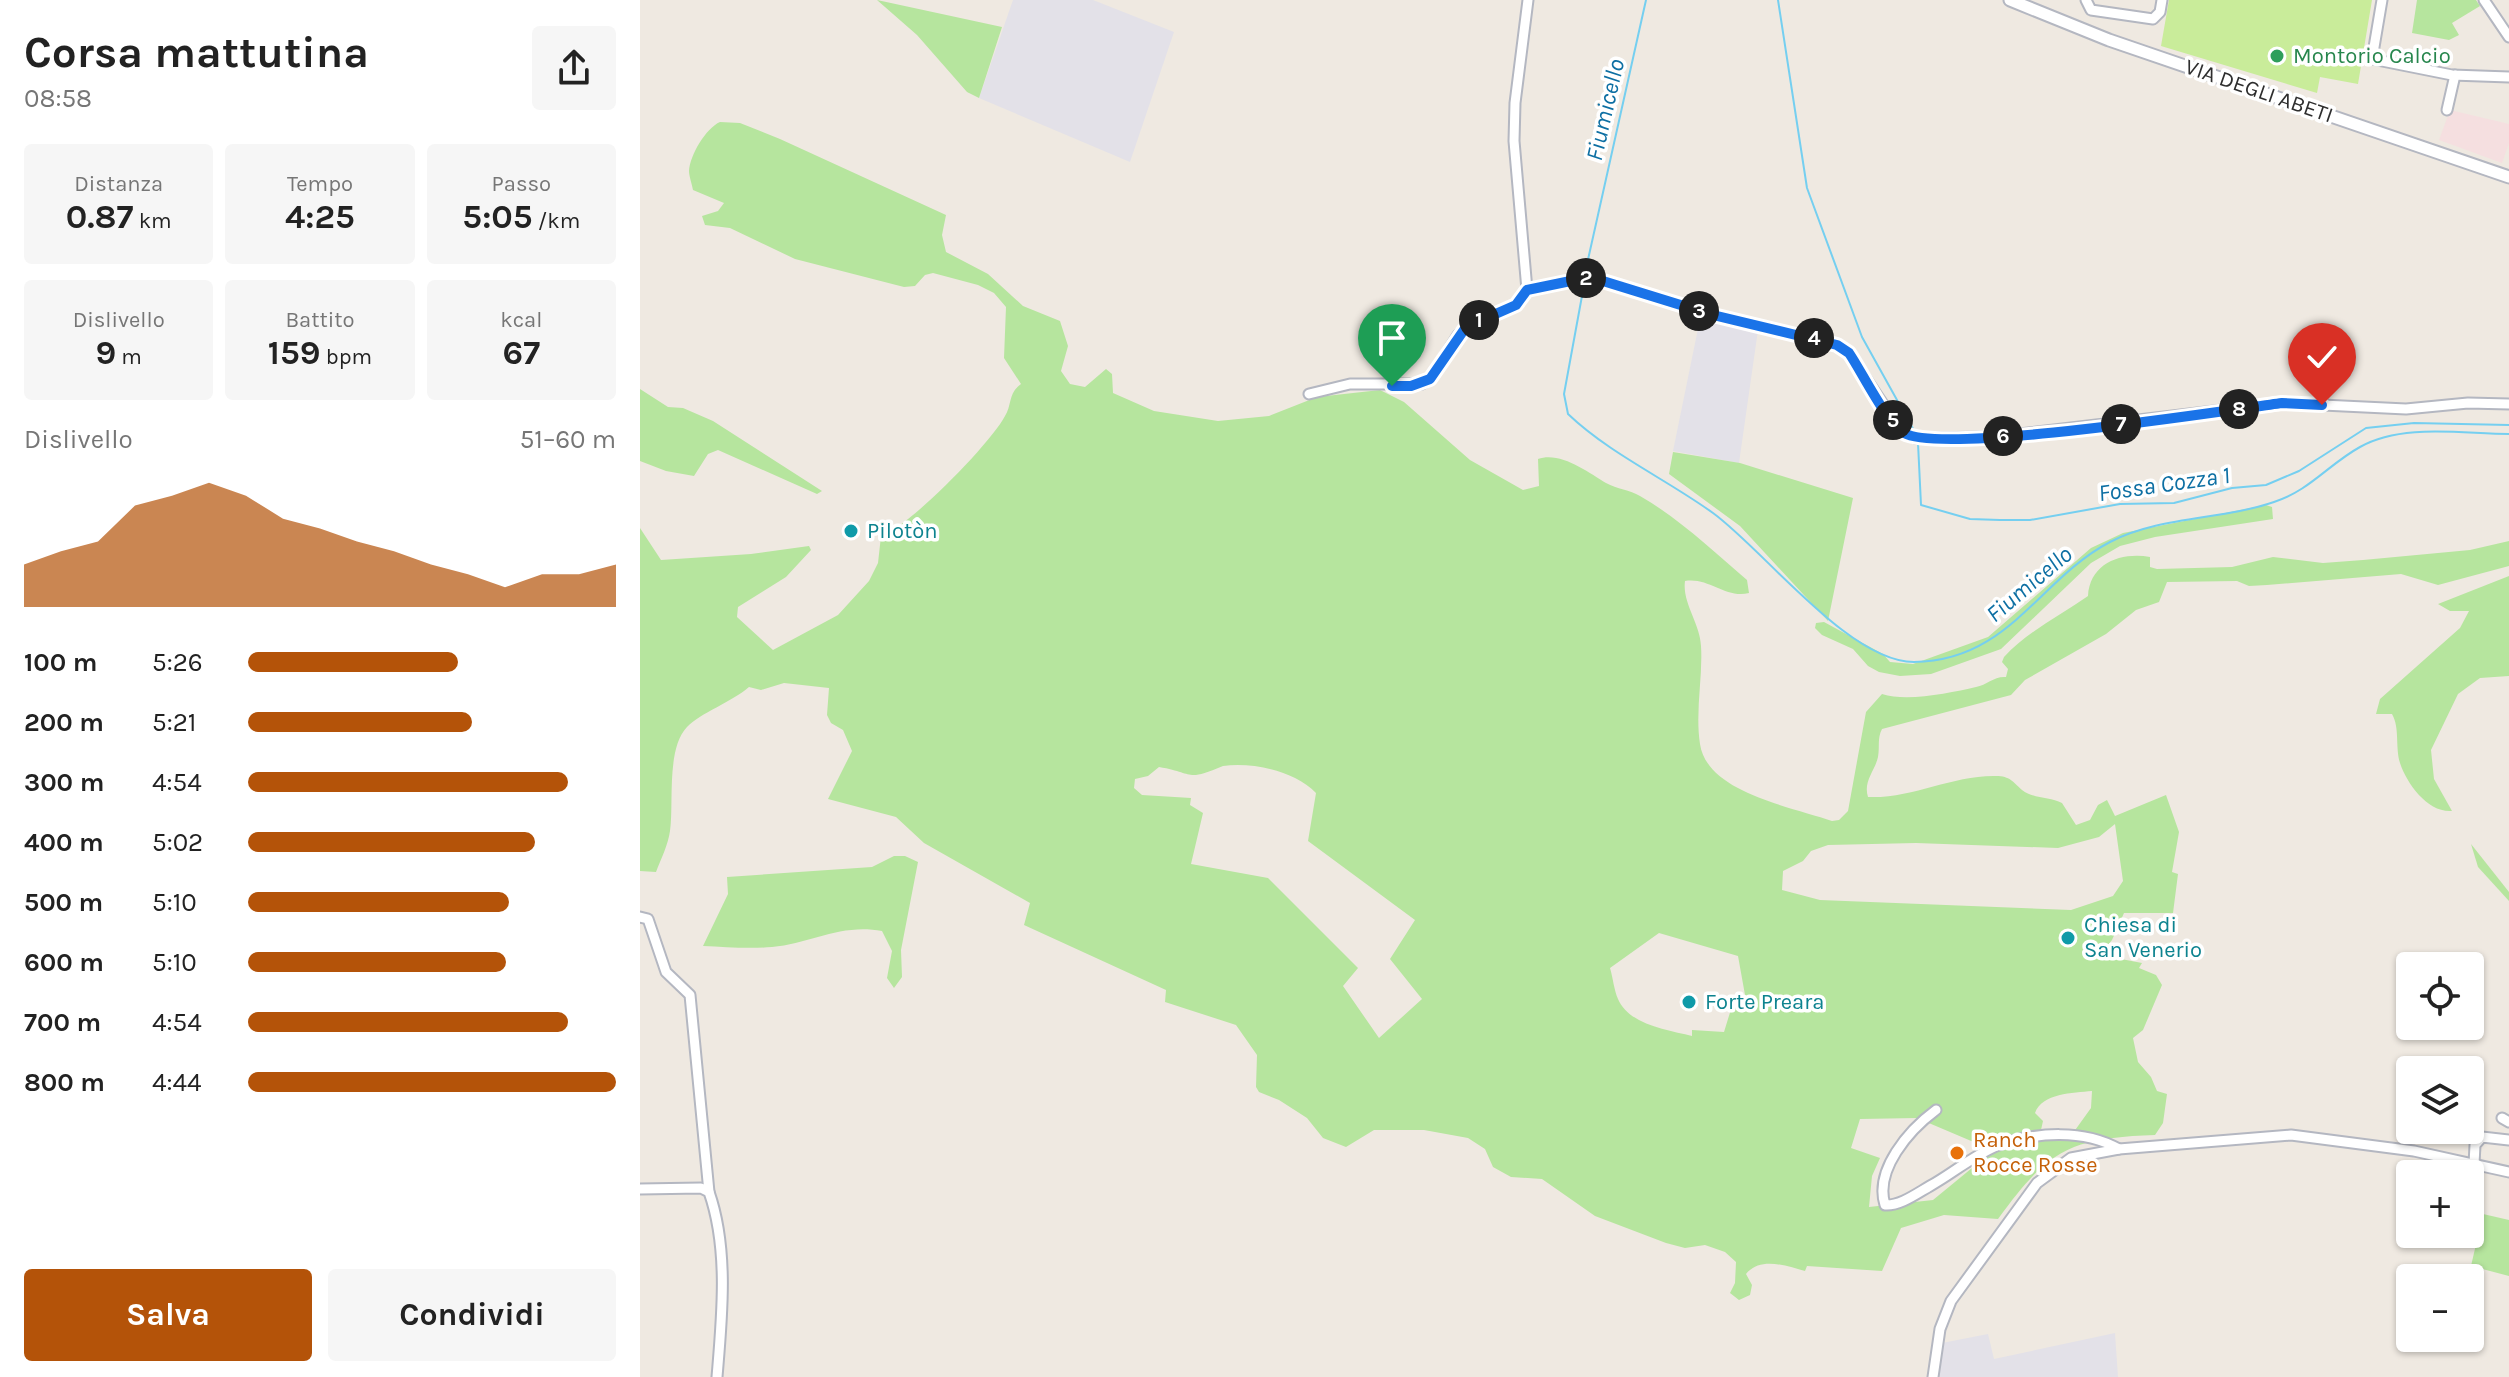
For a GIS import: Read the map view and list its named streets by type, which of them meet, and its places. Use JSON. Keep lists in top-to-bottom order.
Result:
{
  "streets": {
    "street": ["VIA DEGLI ABETI"]
  },
  "water": ["Fiumicello", "Fossa Cozza 1"],
  "places": [
    "Montorio Calcio",
    "Pilotòn",
    "Chiesa di San Venerio",
    "Forte Preara",
    "Ranch Rocce Rosse"
  ],
  "page": {
    "heading": ["Corsa mattutina", "08:58"],
    "stats": [
      ["Distanza", "0.87 km"],
      ["Tempo", "4:25"],
      ["Passo", "5:05 /km"],
      ["Dislivello", "9 m"],
      ["Battito", "159 bpm"],
      ["kcal", "67"]
    ],
    "pins": [
      "2",
      "3",
      "1",
      "4",
      "8",
      "5",
      "7",
      "6"
    ],
    "chart": ["Dislivello", "51–60 m"],
    "list": [
      {
        "name": "100 m",
        "note": "5:26"
      },
      {
        "name": "200 m",
        "note": "5:21"
      },
      {
        "name": "300 m",
        "note": "4:54"
      },
      {
        "name": "400 m",
        "note": "5:02"
      },
      {
        "name": "500 m",
        "note": "5:10"
      },
      {
        "name": "600 m",
        "note": "5:10"
      },
      {
        "name": "700 m",
        "note": "4:54"
      },
      {
        "name": "800 m",
        "note": "4:44"
      }
    ],
    "map_buttons": ["+", "−"],
    "buttons": ["Salva", "Condividi"]
  }
}
